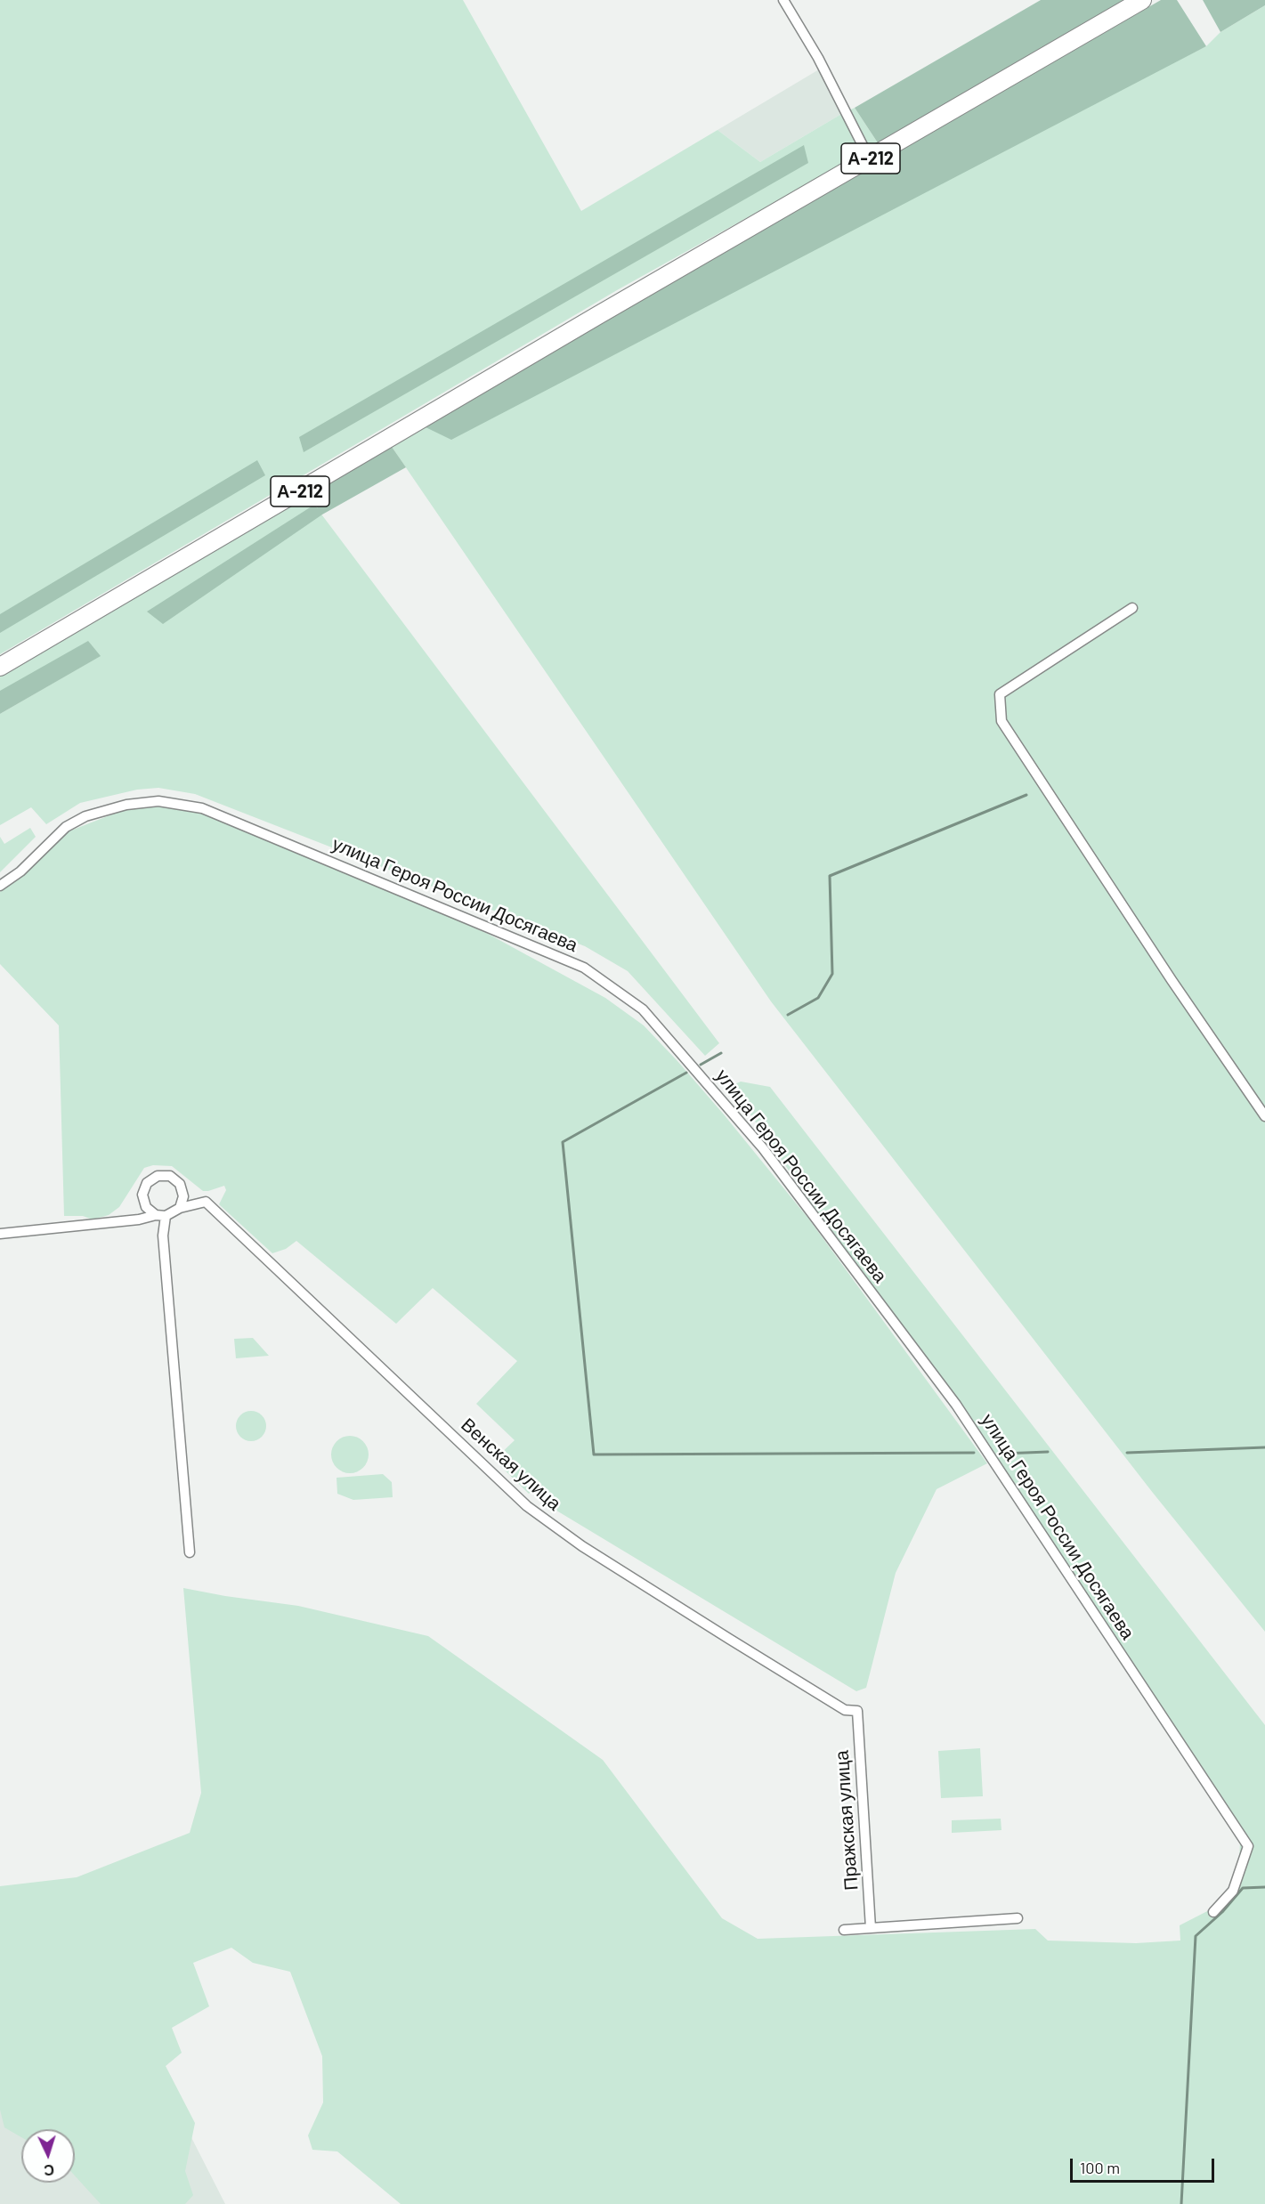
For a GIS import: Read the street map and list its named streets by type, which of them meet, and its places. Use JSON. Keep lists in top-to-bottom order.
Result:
{
  "streets": {
    "highway": ["А-212"],
    "street": ["улица Героя России Досягаева", "Венская улица", "Пражская улица"]
  },
  "crossings": [
    ["Венская улица", "Пражская улица"]
  ],
  "scale_bar": "100 m",
  "north": "bottom"
}
